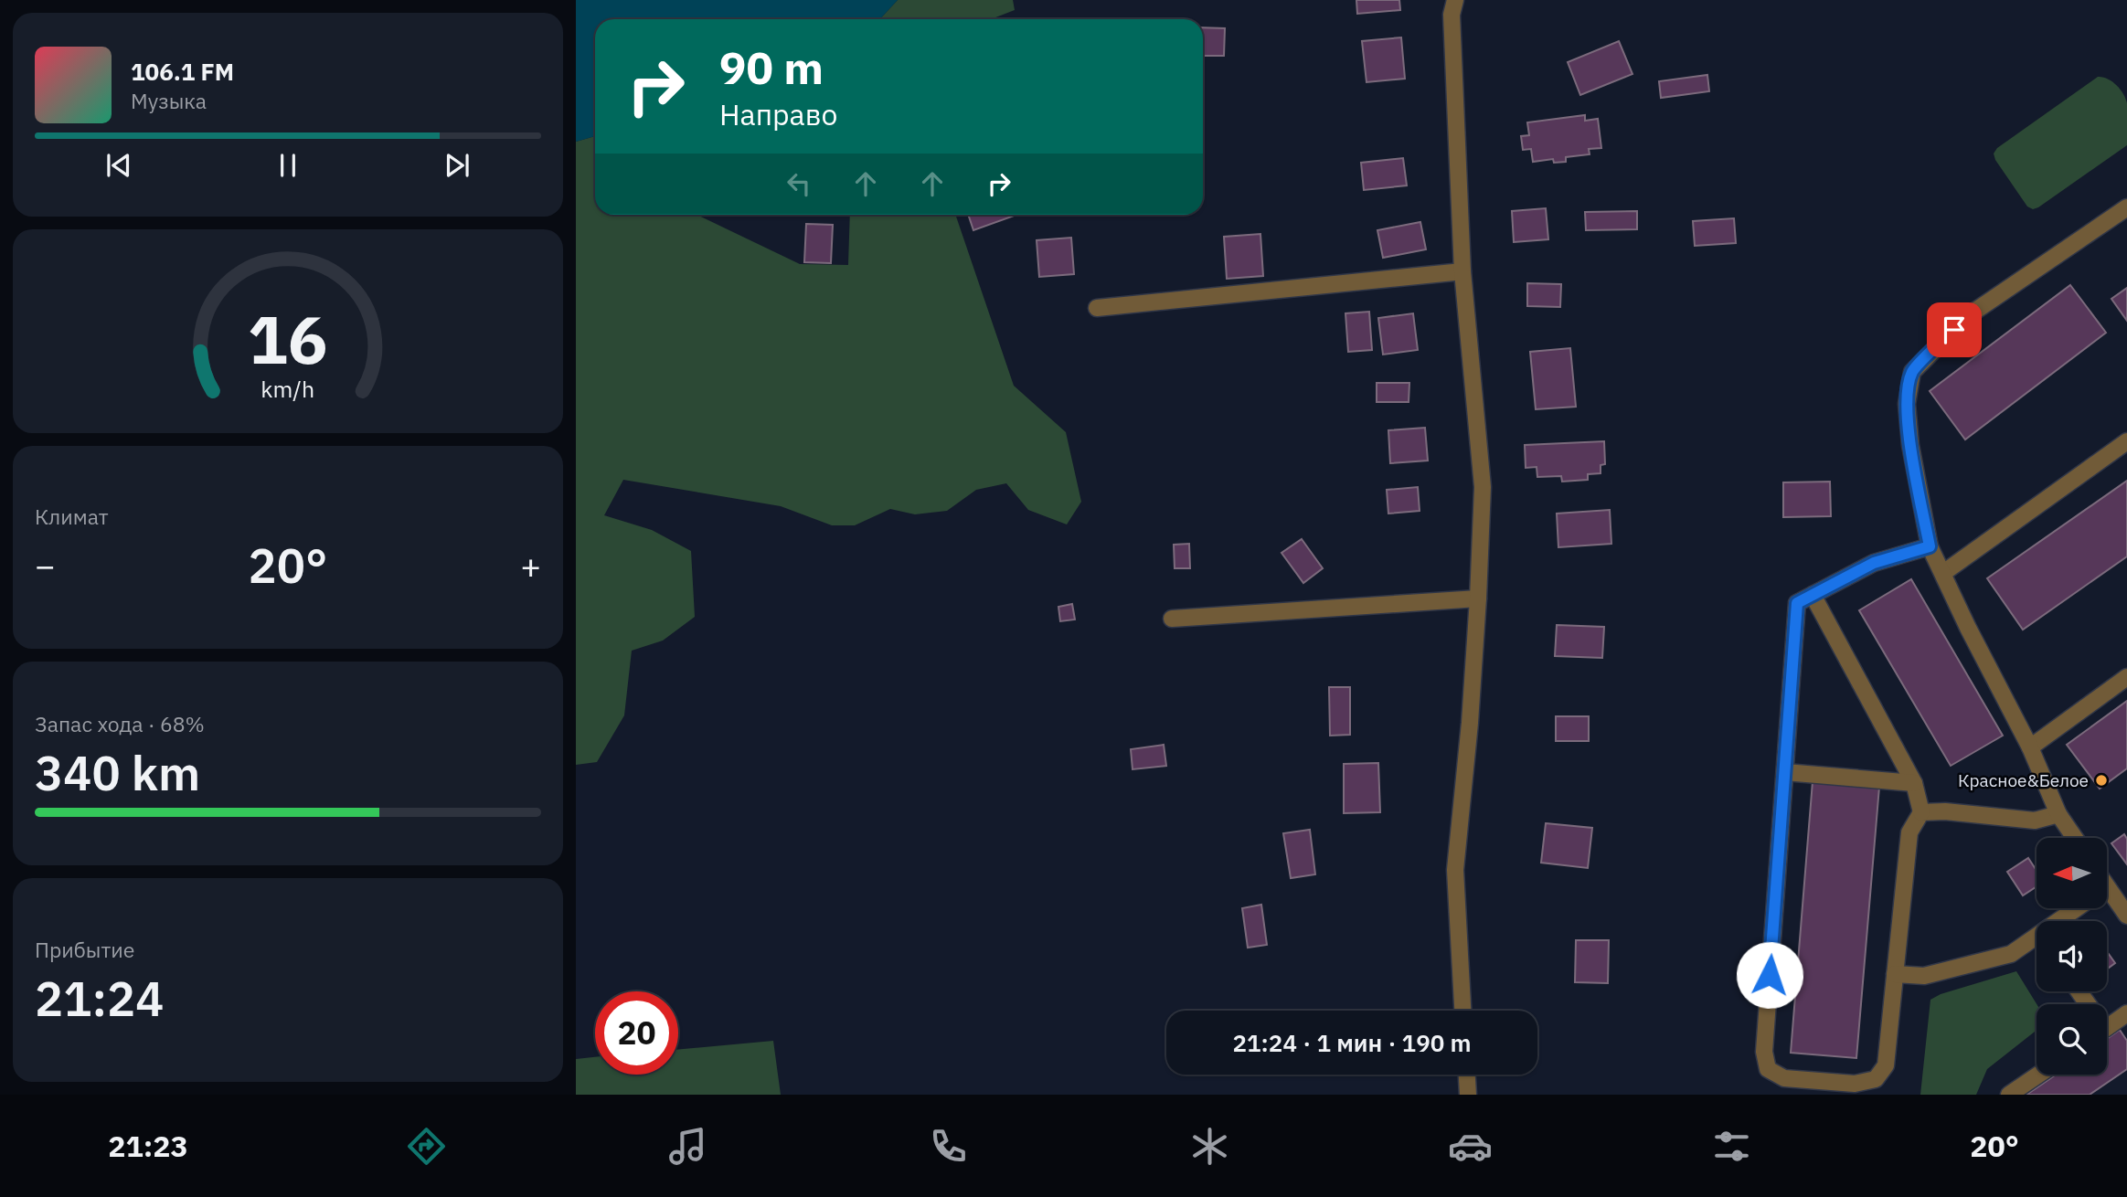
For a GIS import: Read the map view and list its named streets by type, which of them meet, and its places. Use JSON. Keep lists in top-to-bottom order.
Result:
{
  "places": ["Красное&Белое"],
  "north": "left",
  "page": {
    "turn": ["90 m", "Направо"],
    "song": ["106.1 FM", "Музыка"],
    "tile": [
      "Климат",
      ["Запас хода · 68%", "340 km"],
      ["Прибытие", "21:24"]
    ],
    "heat": ["−", "20°", "+"],
    "limit": "20",
    "trip": "21:24 · 1 мин · 190 m",
    "tabs": ["21:23", "20°"],
    "gauge": ["16", "km/h"]
  }
}
